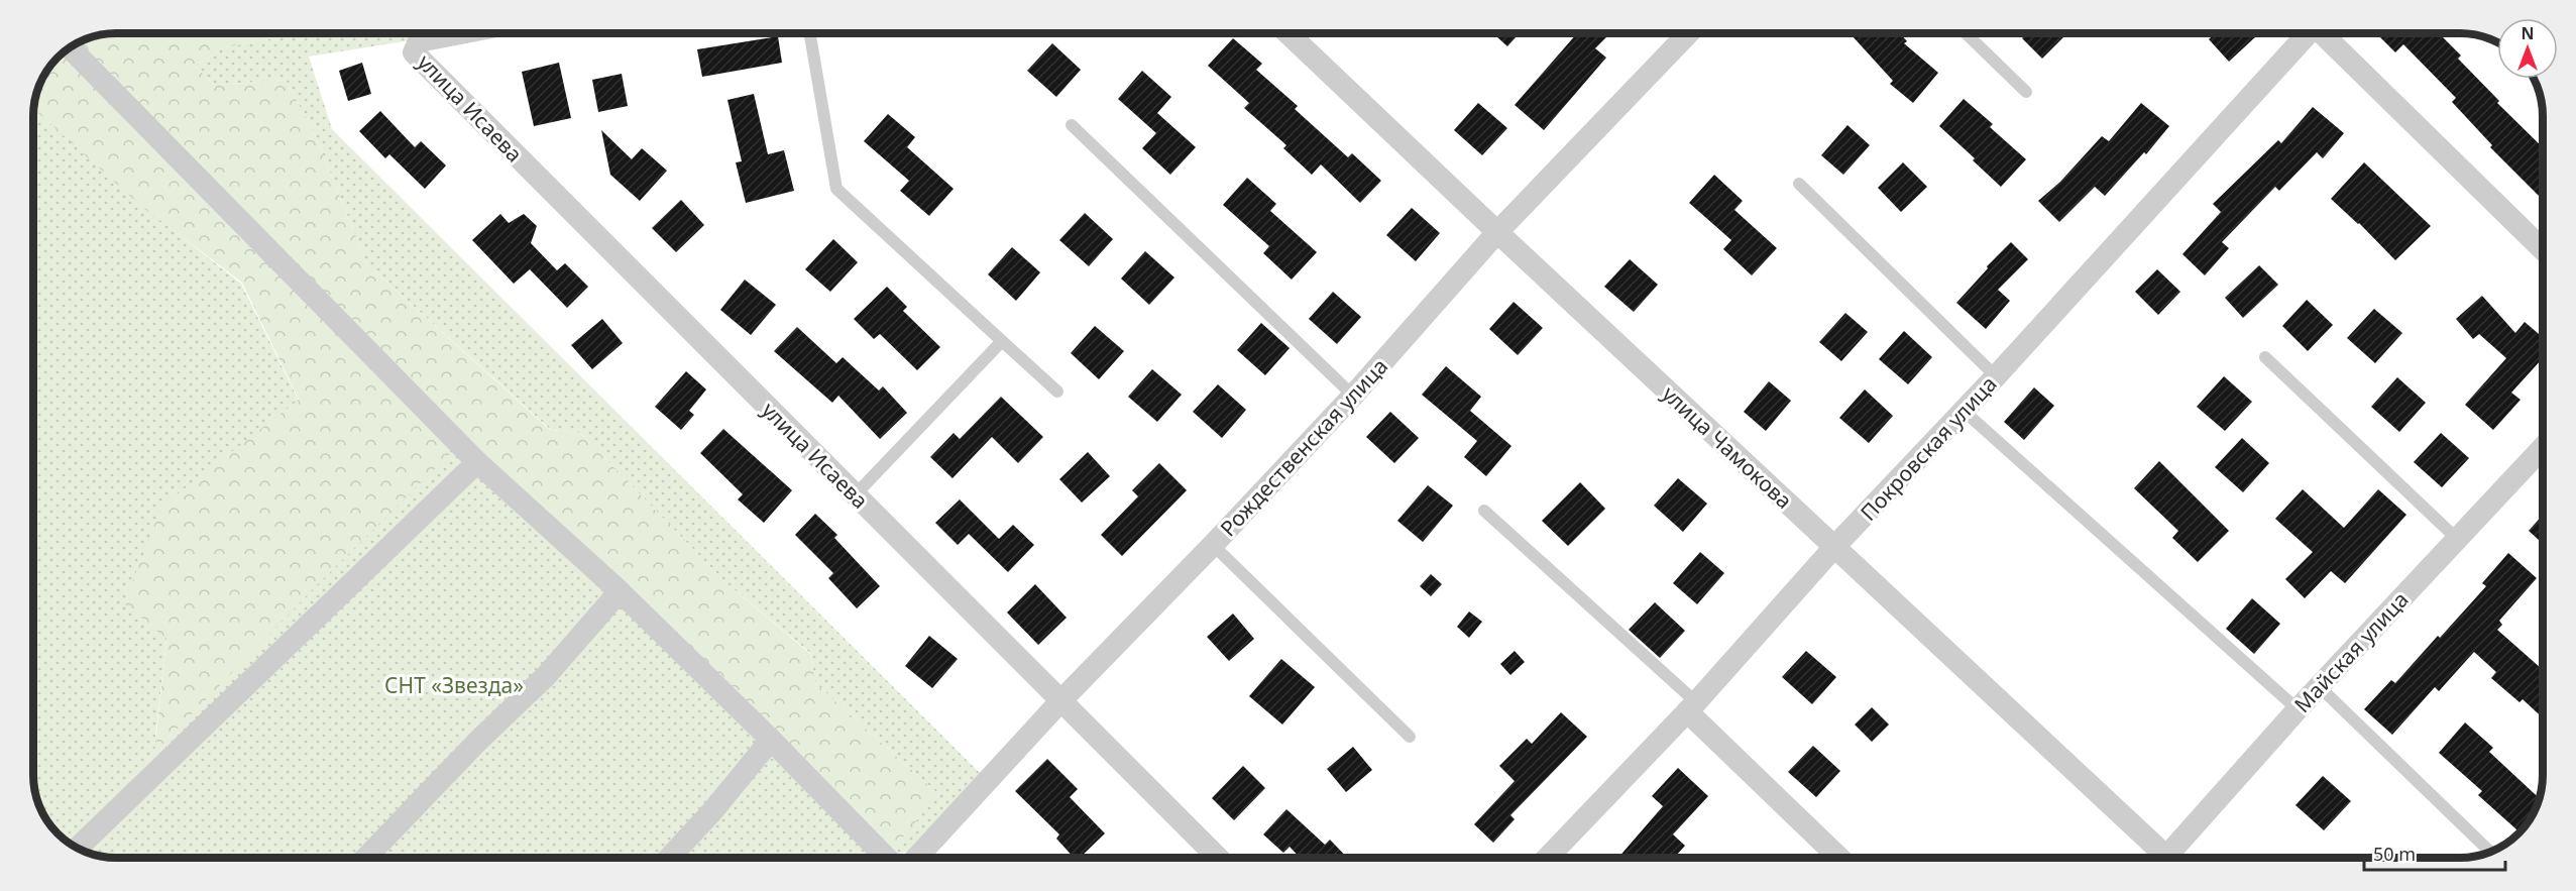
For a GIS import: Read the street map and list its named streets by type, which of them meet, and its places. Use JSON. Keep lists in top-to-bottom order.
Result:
{
  "streets": {
    "street": [
      "улица Исаева",
      "Рождественская улица",
      "улица Чамокова",
      "Покровская улица",
      "Майская улица"
    ]
  },
  "crossings": [
    ["улица Исаева", "Рождественская улица"],
    ["Рождественская улица", "улица Чамокова"],
    ["улица Чамокова", "Покровская улица"]
  ],
  "parks": ["СНТ «Звезда»"],
  "scale_bar": "50 m",
  "north": "top"
}
